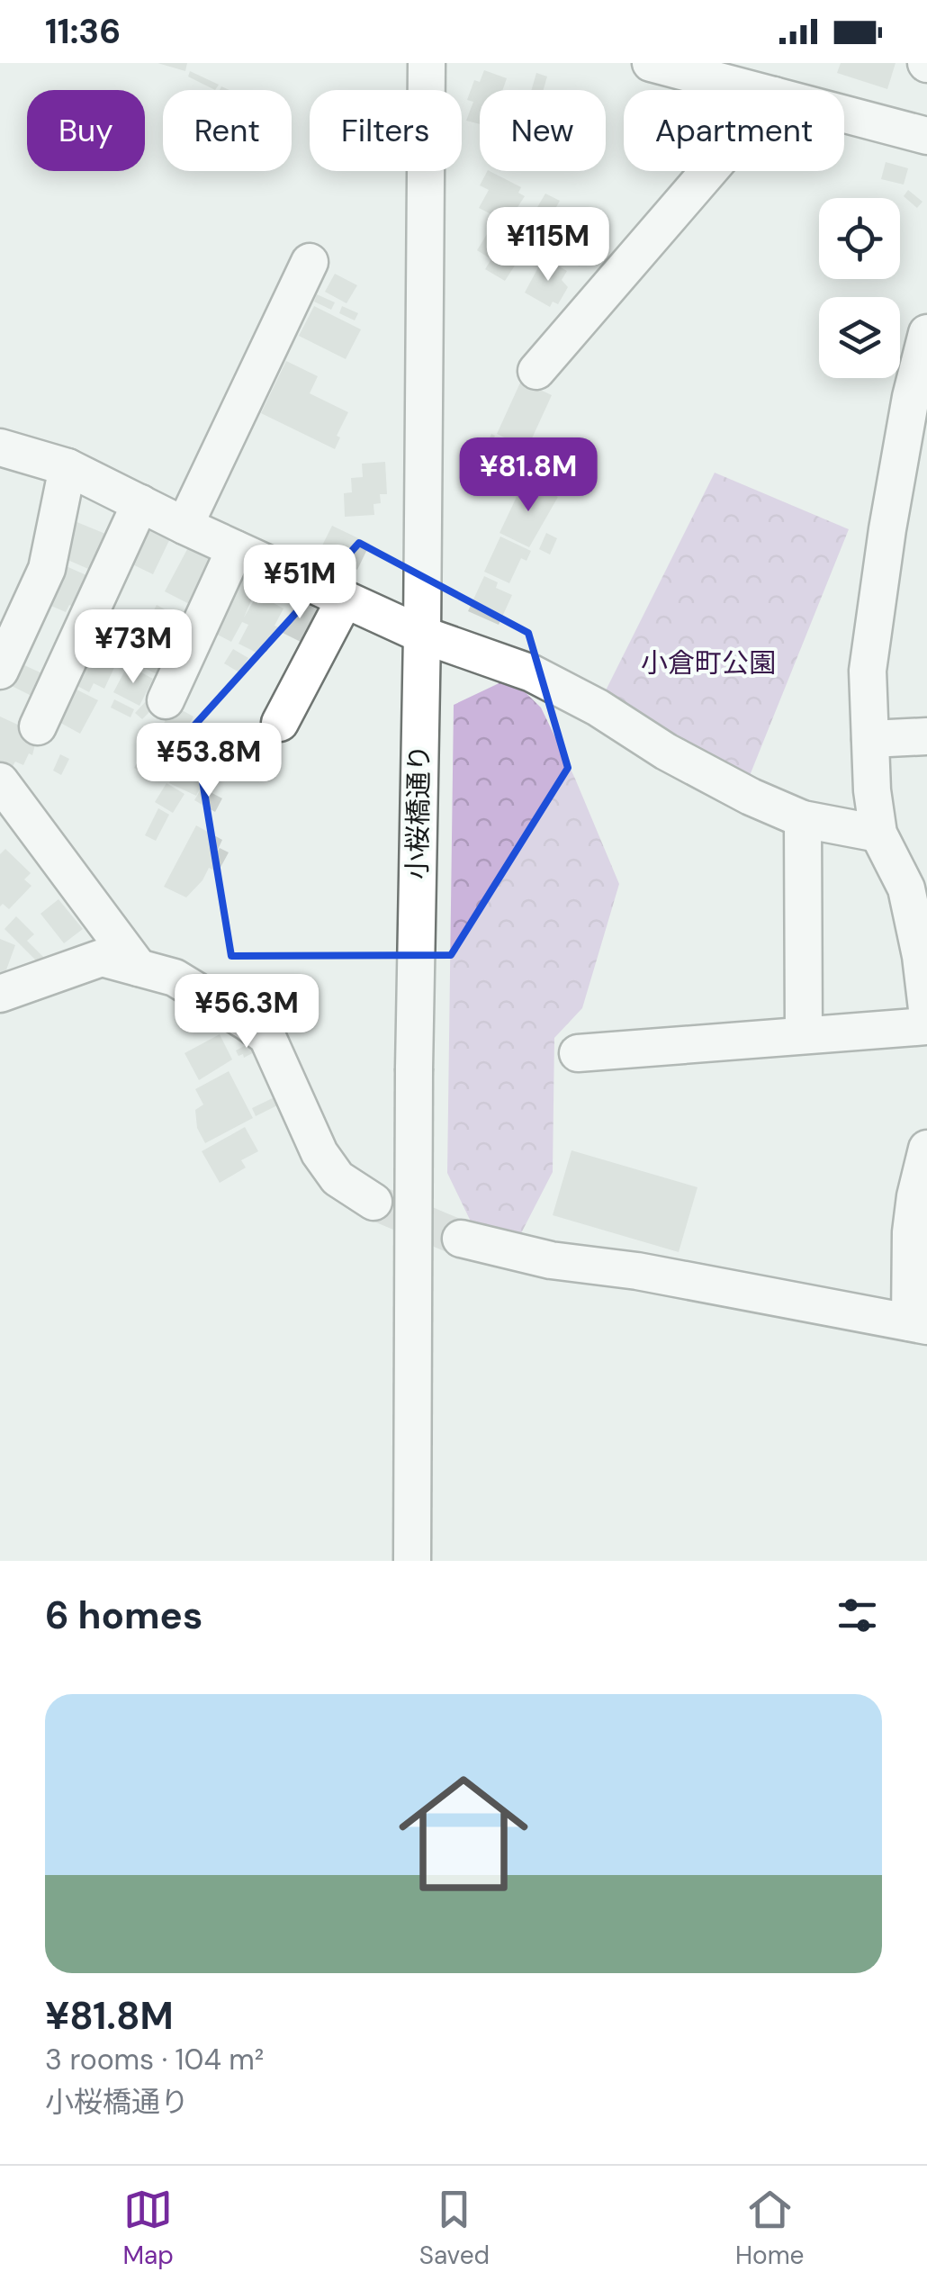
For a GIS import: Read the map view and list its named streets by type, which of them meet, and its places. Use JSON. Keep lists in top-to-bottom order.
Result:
{
  "streets": {
    "street": ["小桜橋通り"]
  },
  "parks": ["小倉町公園"],
  "page": {
    "status": "11:36",
    "chip": [
      "Buy",
      "Rent",
      "Filters",
      "New",
      "Apartment"
    ],
    "price": [
      "¥115M",
      "¥81.8M",
      "¥51M",
      "¥73M",
      "¥53.8M",
      "¥56.3M"
    ],
    "heading": "6 homes",
    "list": [
      {
        "name": "¥81.8M",
        "note": "3 rooms · 104 m² · 小桜橋通り"
      }
    ],
    "tabs": ["Map", "Saved", "Home"]
  }
}
